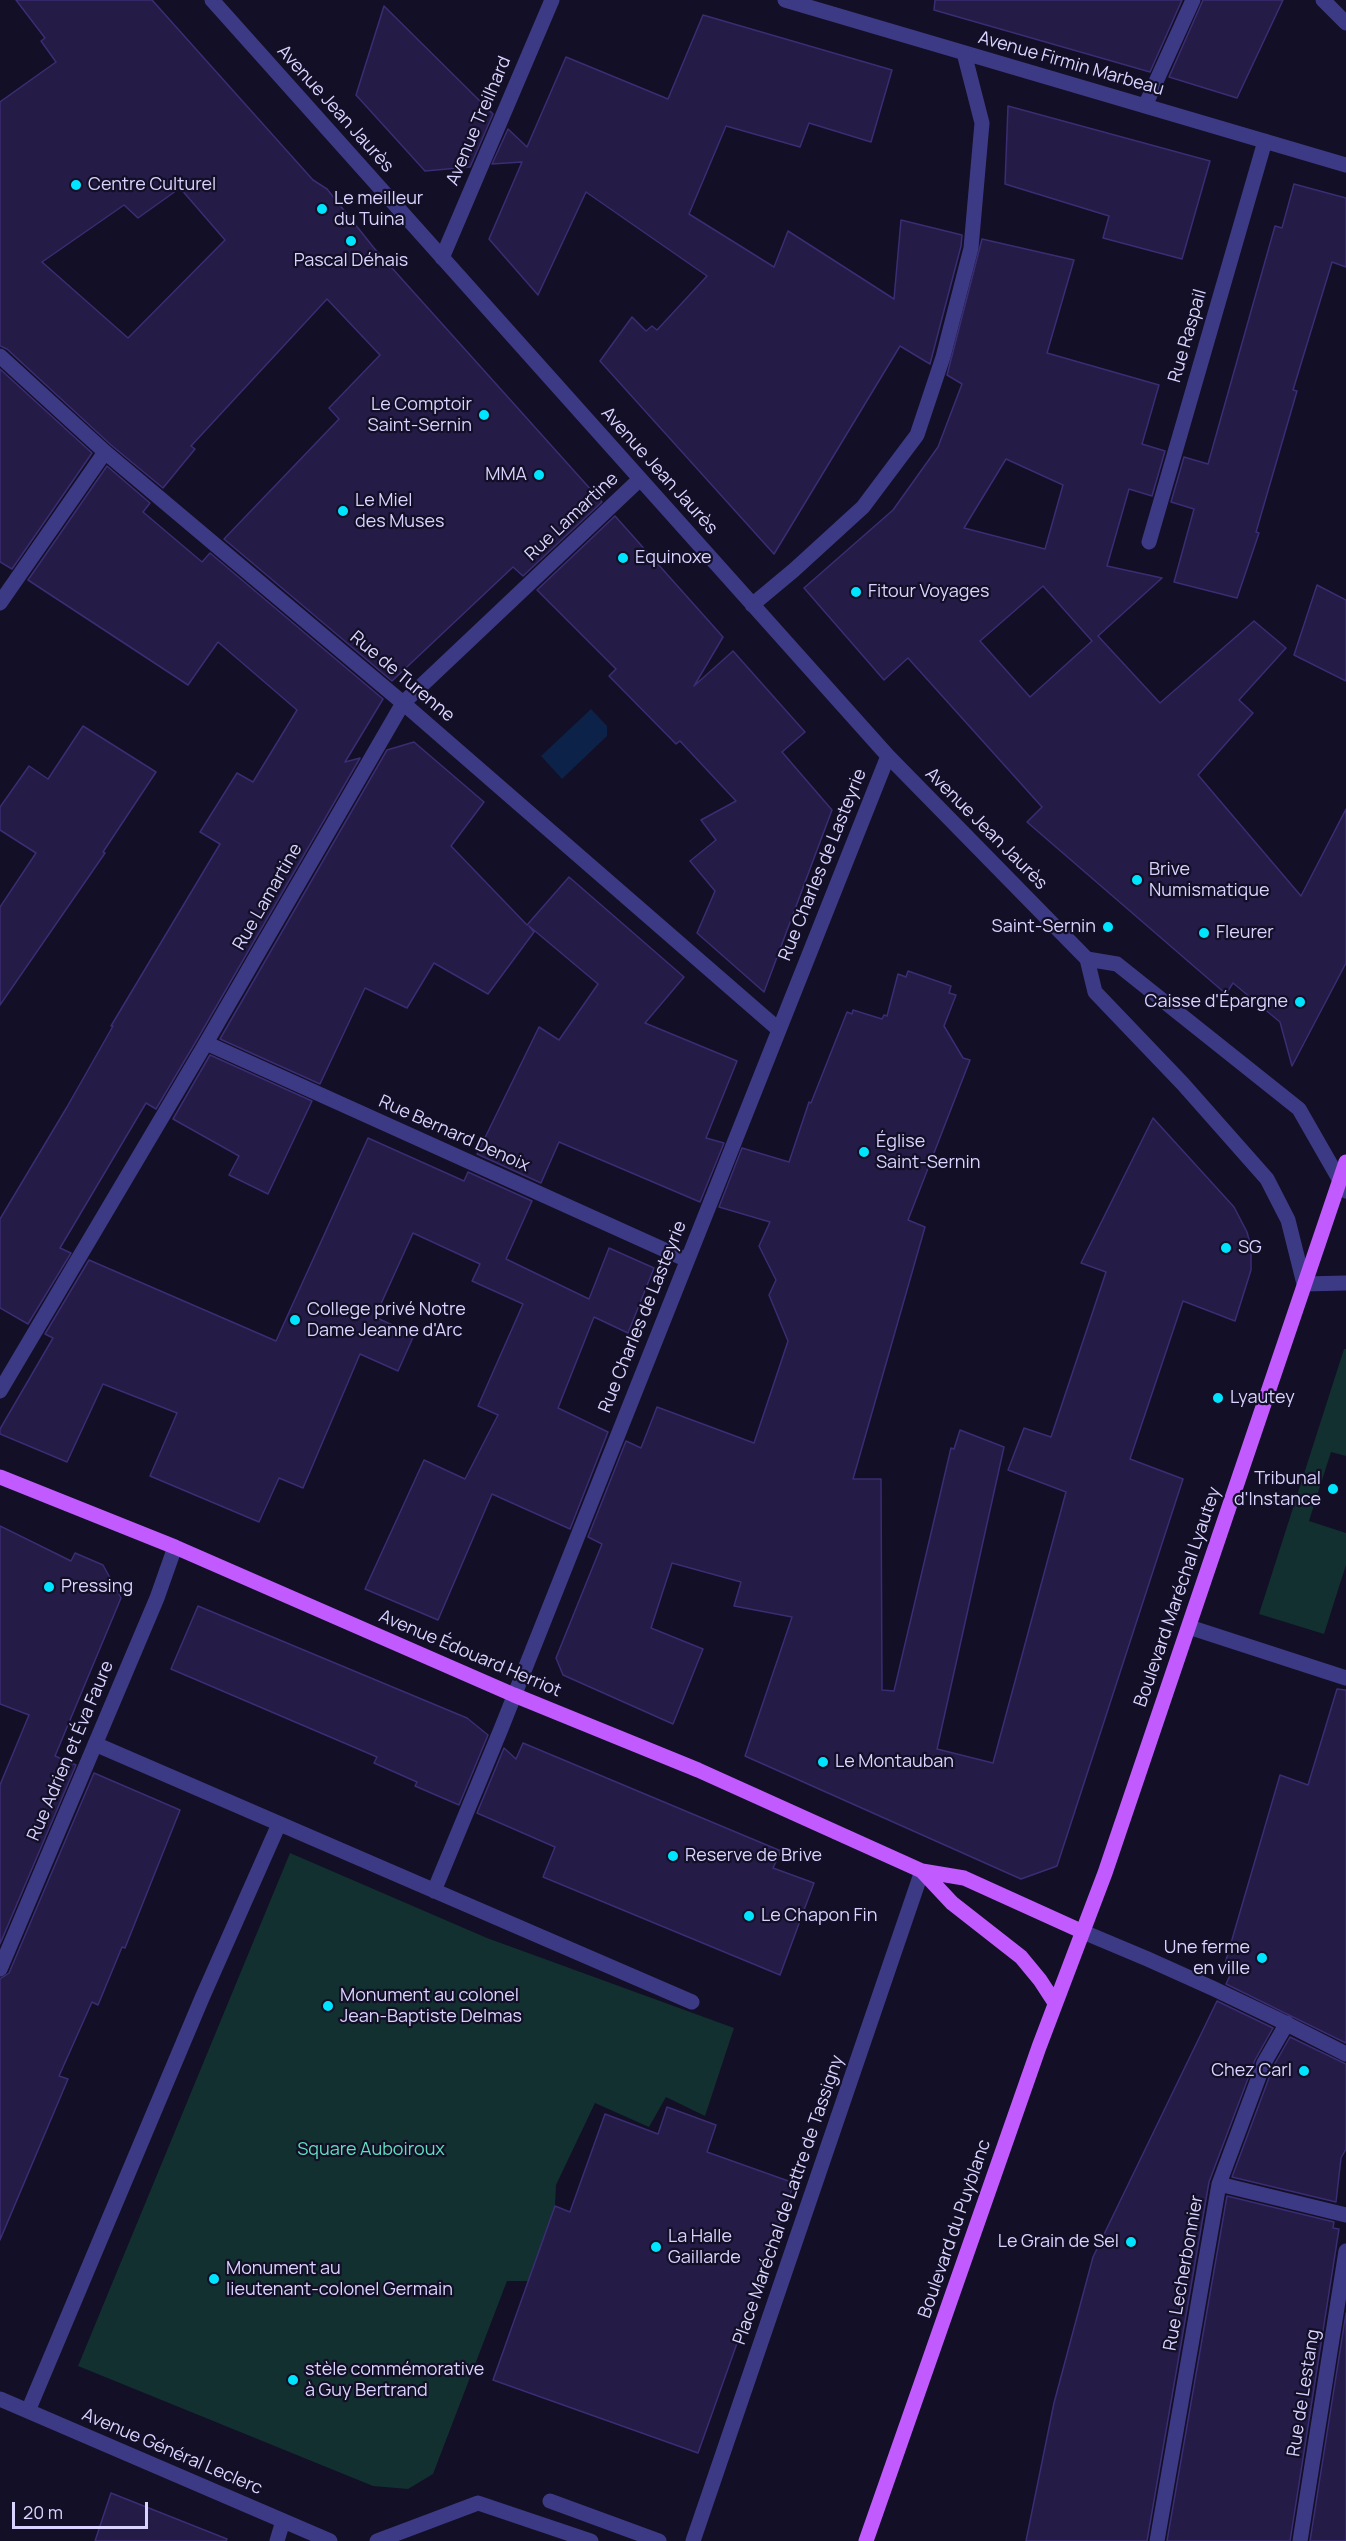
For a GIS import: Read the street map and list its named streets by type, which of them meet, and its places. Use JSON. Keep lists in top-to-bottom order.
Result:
{
  "streets": {
    "main road": ["Boulevard Maréchal Lyautey", "Avenue Édouard Herriot", "Boulevard du Puyblanc"],
    "street": [
      "Avenue Firmin Marbeau",
      "Avenue Jean Jaurès",
      "Avenue Treilhard",
      "Rue Raspail",
      "Rue Lamartine",
      "Rue de Turenne",
      "Rue Charles de Lasteyrie",
      "Rue Bernard Denoix",
      "Rue Adrien et Éva Faure",
      "Place Maréchal de Lattre de Tassigny",
      "Rue Lecherbonnier",
      "Rue de Lestang",
      "Avenue Général Leclerc"
    ]
  },
  "crossings": [
    ["Avenue Firmin Marbeau", "Rue Raspail"],
    ["Avenue Jean Jaurès", "Avenue Treilhard"],
    ["Avenue Jean Jaurès", "Rue Lamartine"],
    ["Avenue Jean Jaurès", "Rue Charles de Lasteyrie"],
    ["Rue Lamartine", "Rue de Turenne"],
    ["Rue Lamartine", "Rue Bernard Denoix"],
    ["Rue de Turenne", "Rue Charles de Lasteyrie"],
    ["Rue Charles de Lasteyrie", "Rue Bernard Denoix"],
    ["Rue Charles de Lasteyrie", "Avenue Édouard Herriot"],
    ["Boulevard Maréchal Lyautey", "Avenue Édouard Herriot"],
    ["Boulevard Maréchal Lyautey", "Boulevard du Puyblanc"],
    ["Avenue Édouard Herriot", "Rue Adrien et Éva Faure"],
    ["Avenue Édouard Herriot", "Place Maréchal de Lattre de Tassigny"],
    ["Avenue Édouard Herriot", "Boulevard du Puyblanc"]
  ],
  "parks": ["Square Auboiroux"],
  "places": [
    "Centre Culturel",
    "Le meilleur du Tuina",
    "Pascal Déhais",
    "Le Comptoir Saint-Sernin",
    "MMA",
    "Le Miel des Muses",
    "Equinoxe",
    "Fitour Voyages",
    "Brive Numismatique",
    "Saint-Sernin",
    "Fleurer",
    "Caisse d'Épargne",
    "Église Saint-Sernin",
    "SG",
    "College privé Notre Dame Jeanne d'Arc",
    "Lyautey",
    "Tribunal d'Instance",
    "Pressing",
    "Le Montauban",
    "Reserve de Brive",
    "Le Chapon Fin",
    "Une ferme en ville",
    "Monument au colonel Jean-Baptiste Delmas",
    "Chez Carl",
    "Le Grain de Sel",
    "La Halle Gaillarde",
    "Monument au lieutenant-colonel Germain",
    "stèle commémorative à Guy Bertrand"
  ],
  "scale_bar": "20 m"
}
